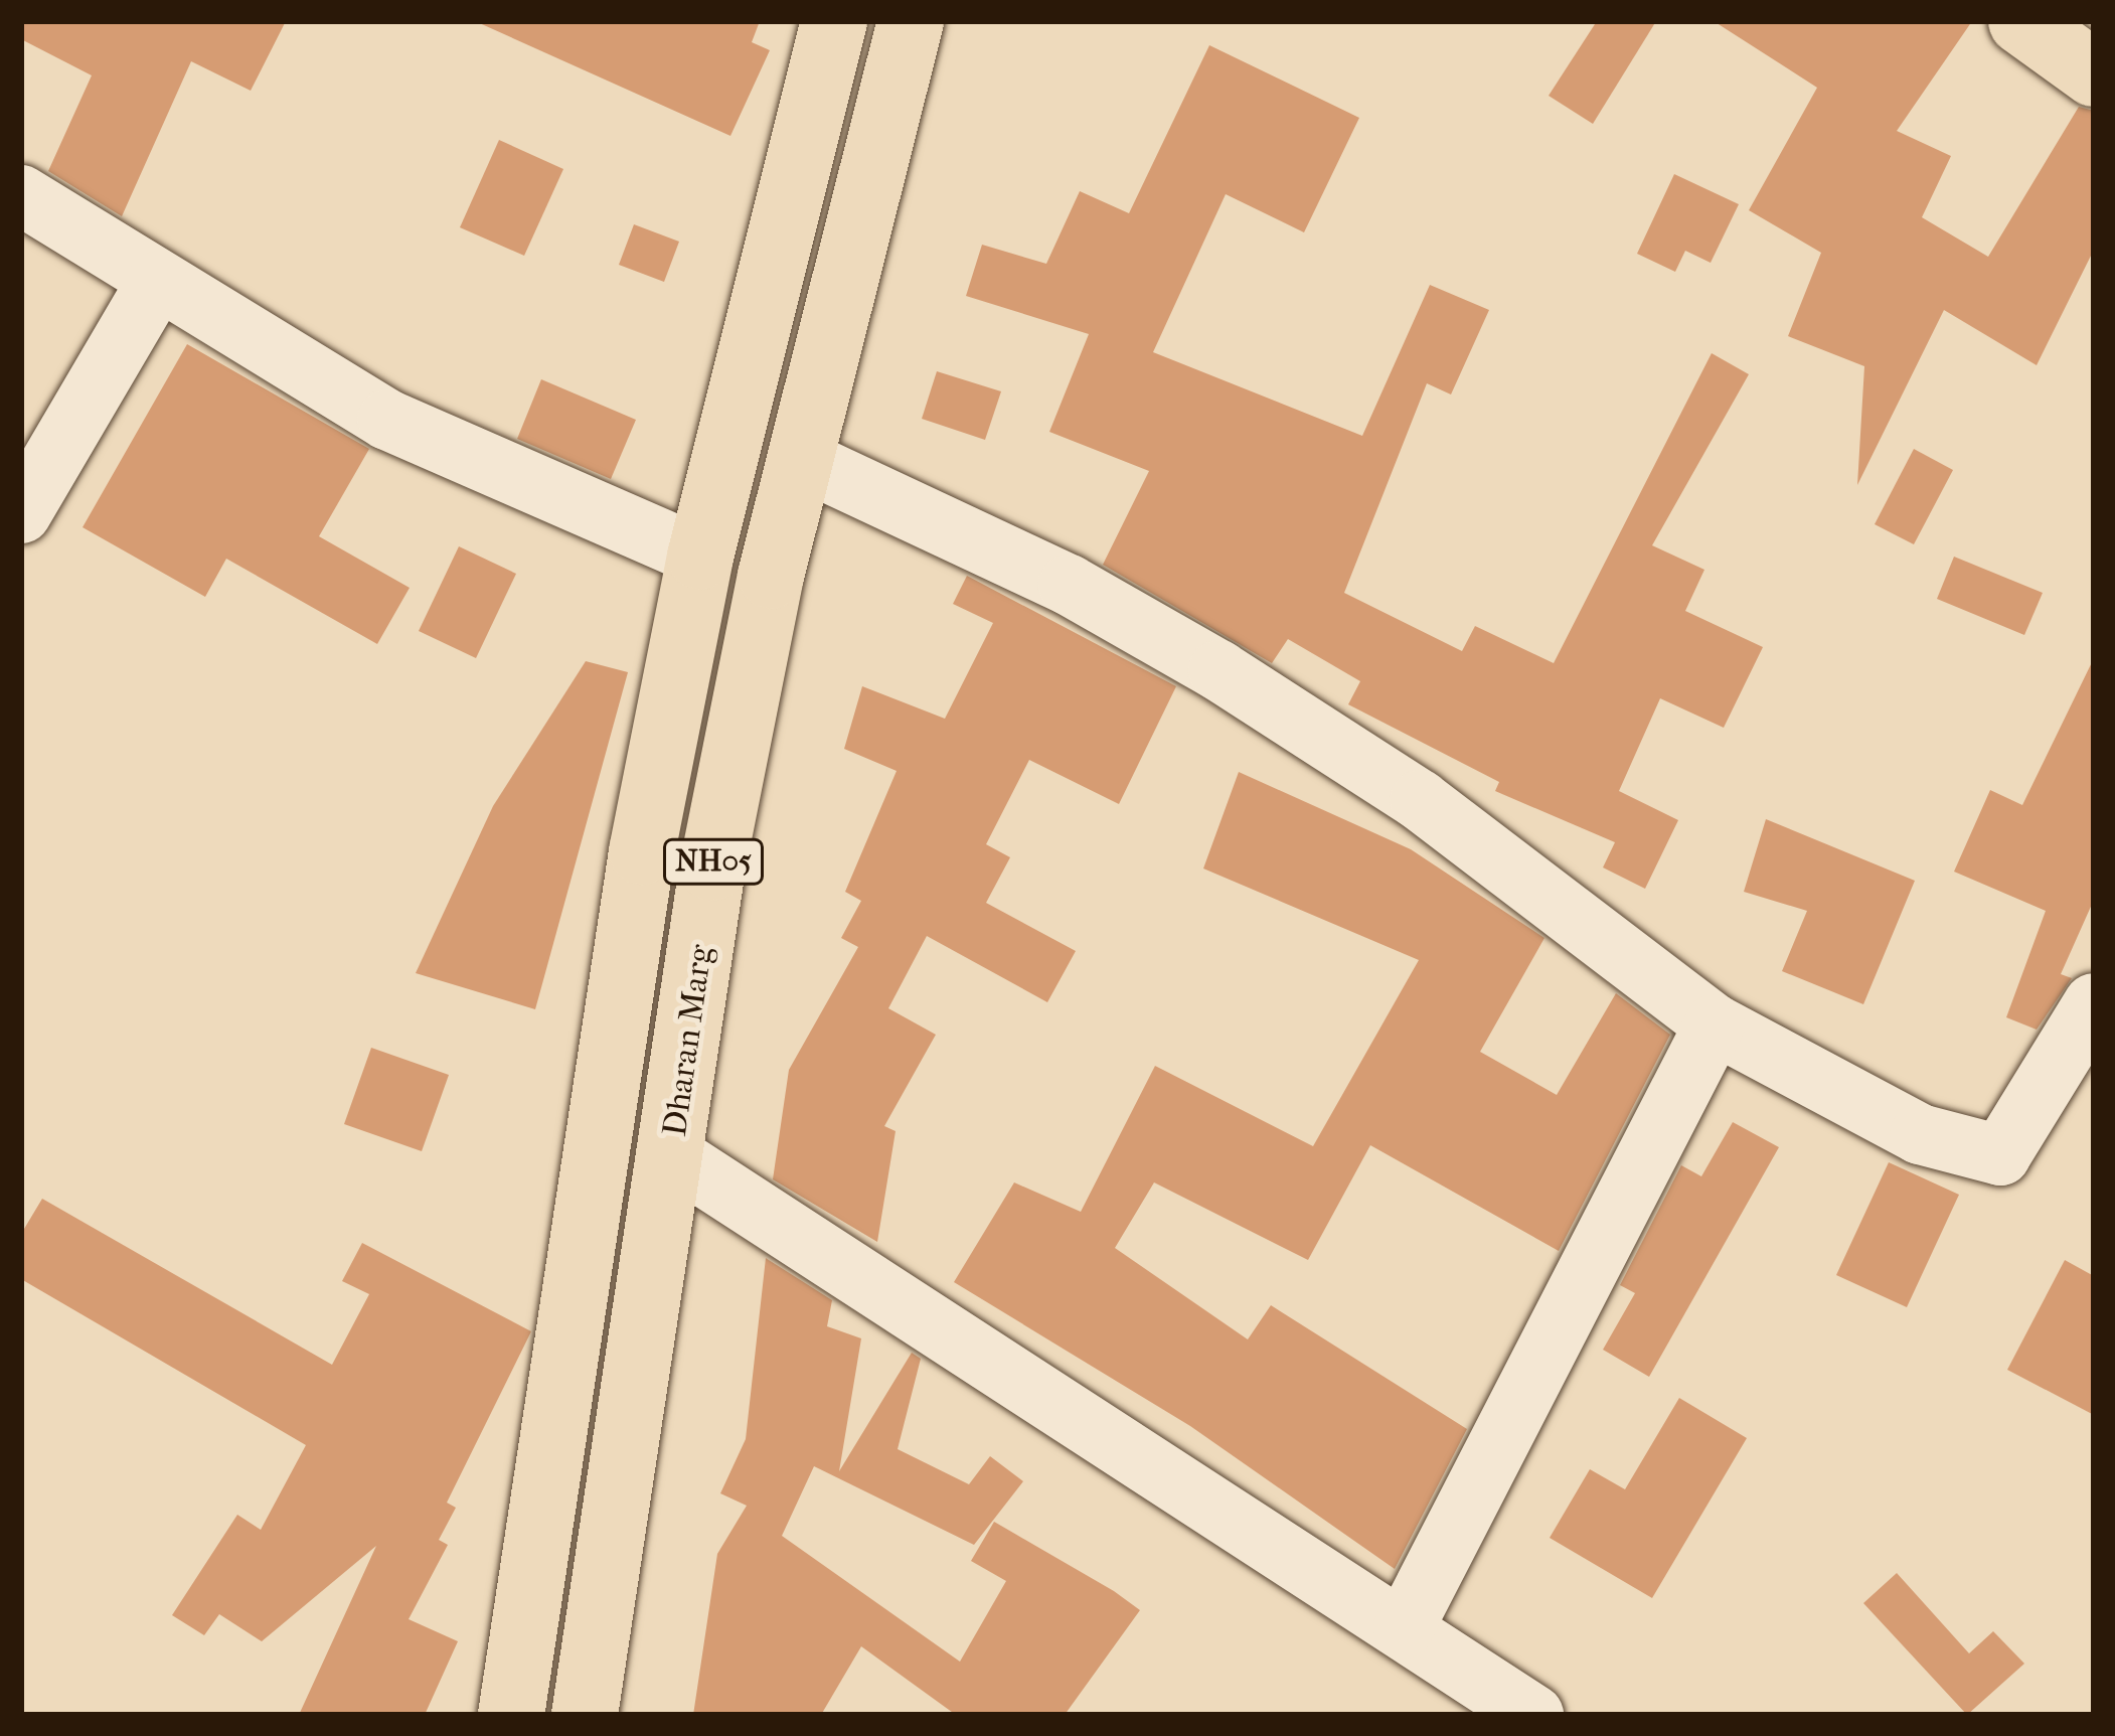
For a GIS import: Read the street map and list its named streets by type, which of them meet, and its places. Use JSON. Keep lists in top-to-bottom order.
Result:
{
  "streets": {
    "main road": ["NH05", "Dharan Marg"]
  }
}
